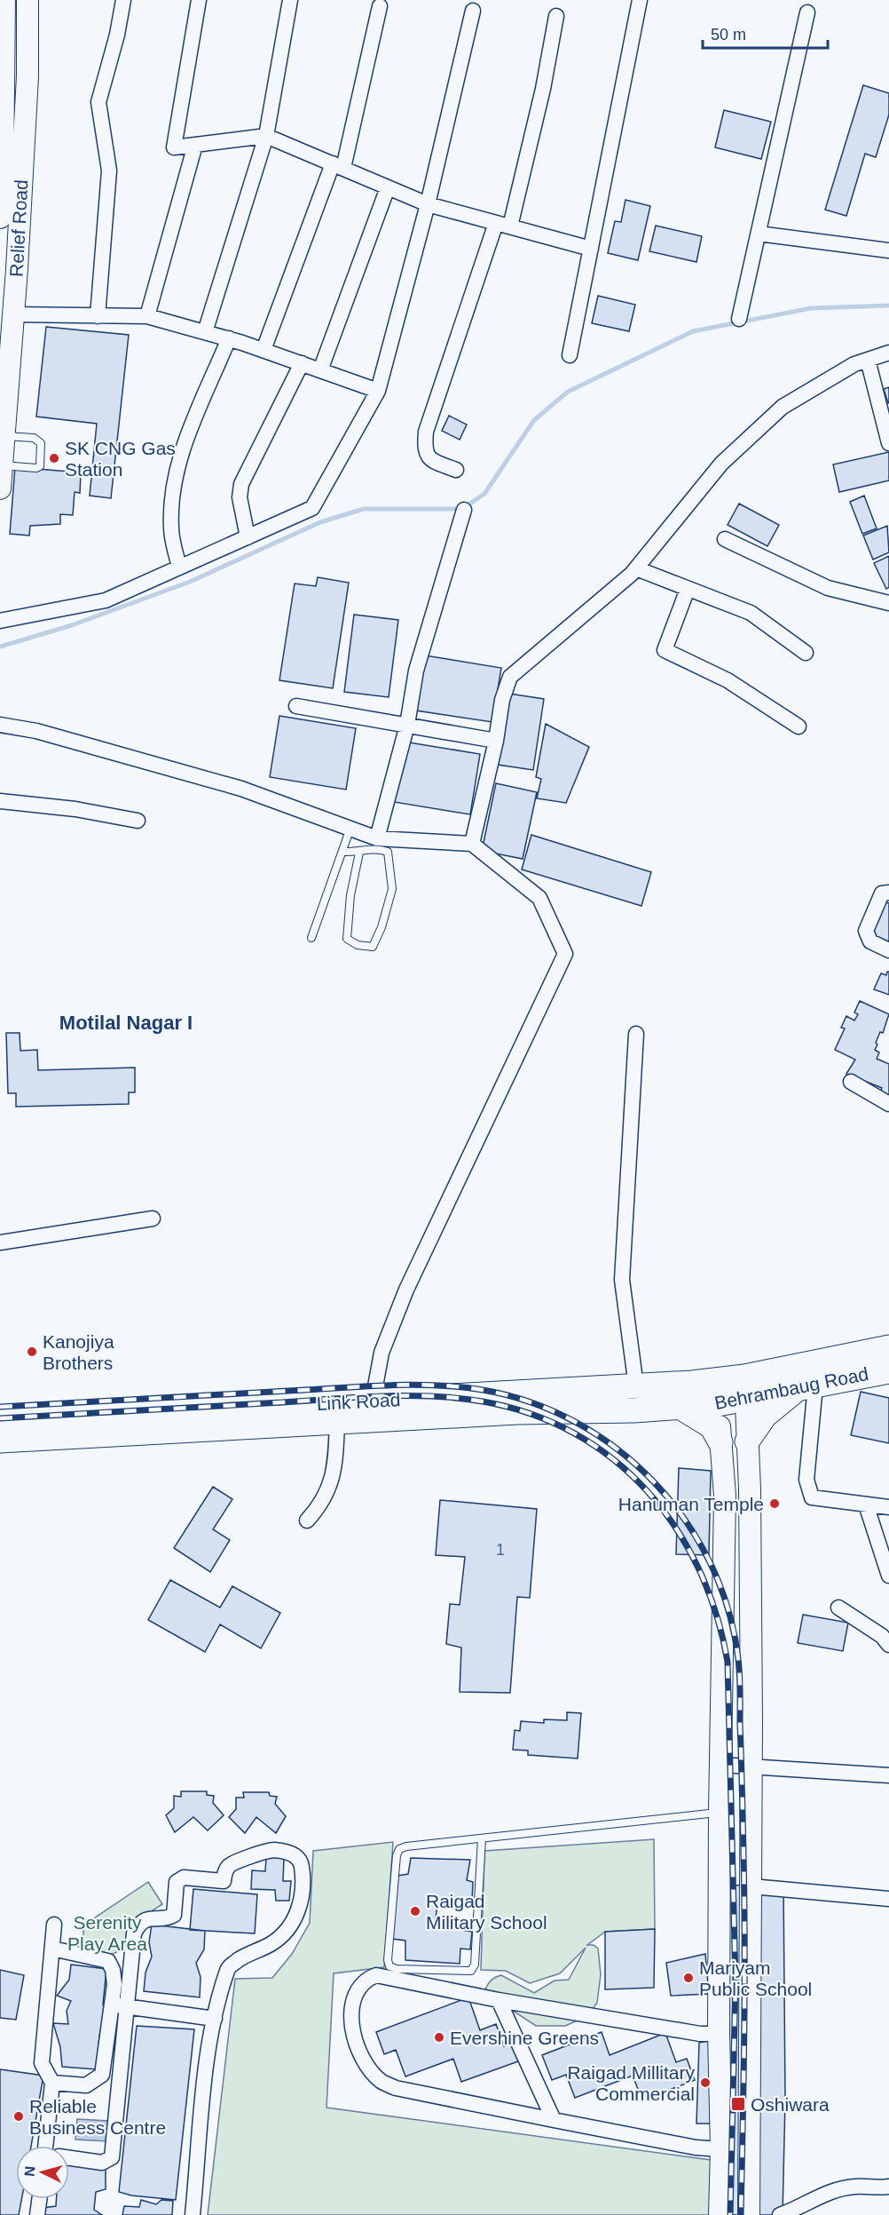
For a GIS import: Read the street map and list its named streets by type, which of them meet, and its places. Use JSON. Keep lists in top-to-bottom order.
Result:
{
  "streets": {
    "main road": ["Relief Road", "Behrambaug Road", "Link Road"]
  },
  "districts": ["Motilal Nagar I"],
  "parks": ["Serenity Play Area"],
  "places": {
    "other": [
      "SK CNG Gas Station",
      "Kanojiya Brothers",
      "Hanuman Temple",
      "Raigad Military School",
      "Mariyam Public School",
      "Evershine Greens",
      "Raigad Millitary Commercial",
      "Reliable Business Centre"
    ],
    "transit": ["Oshiwara"]
  },
  "house_numbers": ["1"],
  "scale_bar": "50 m",
  "north": "left"
}
